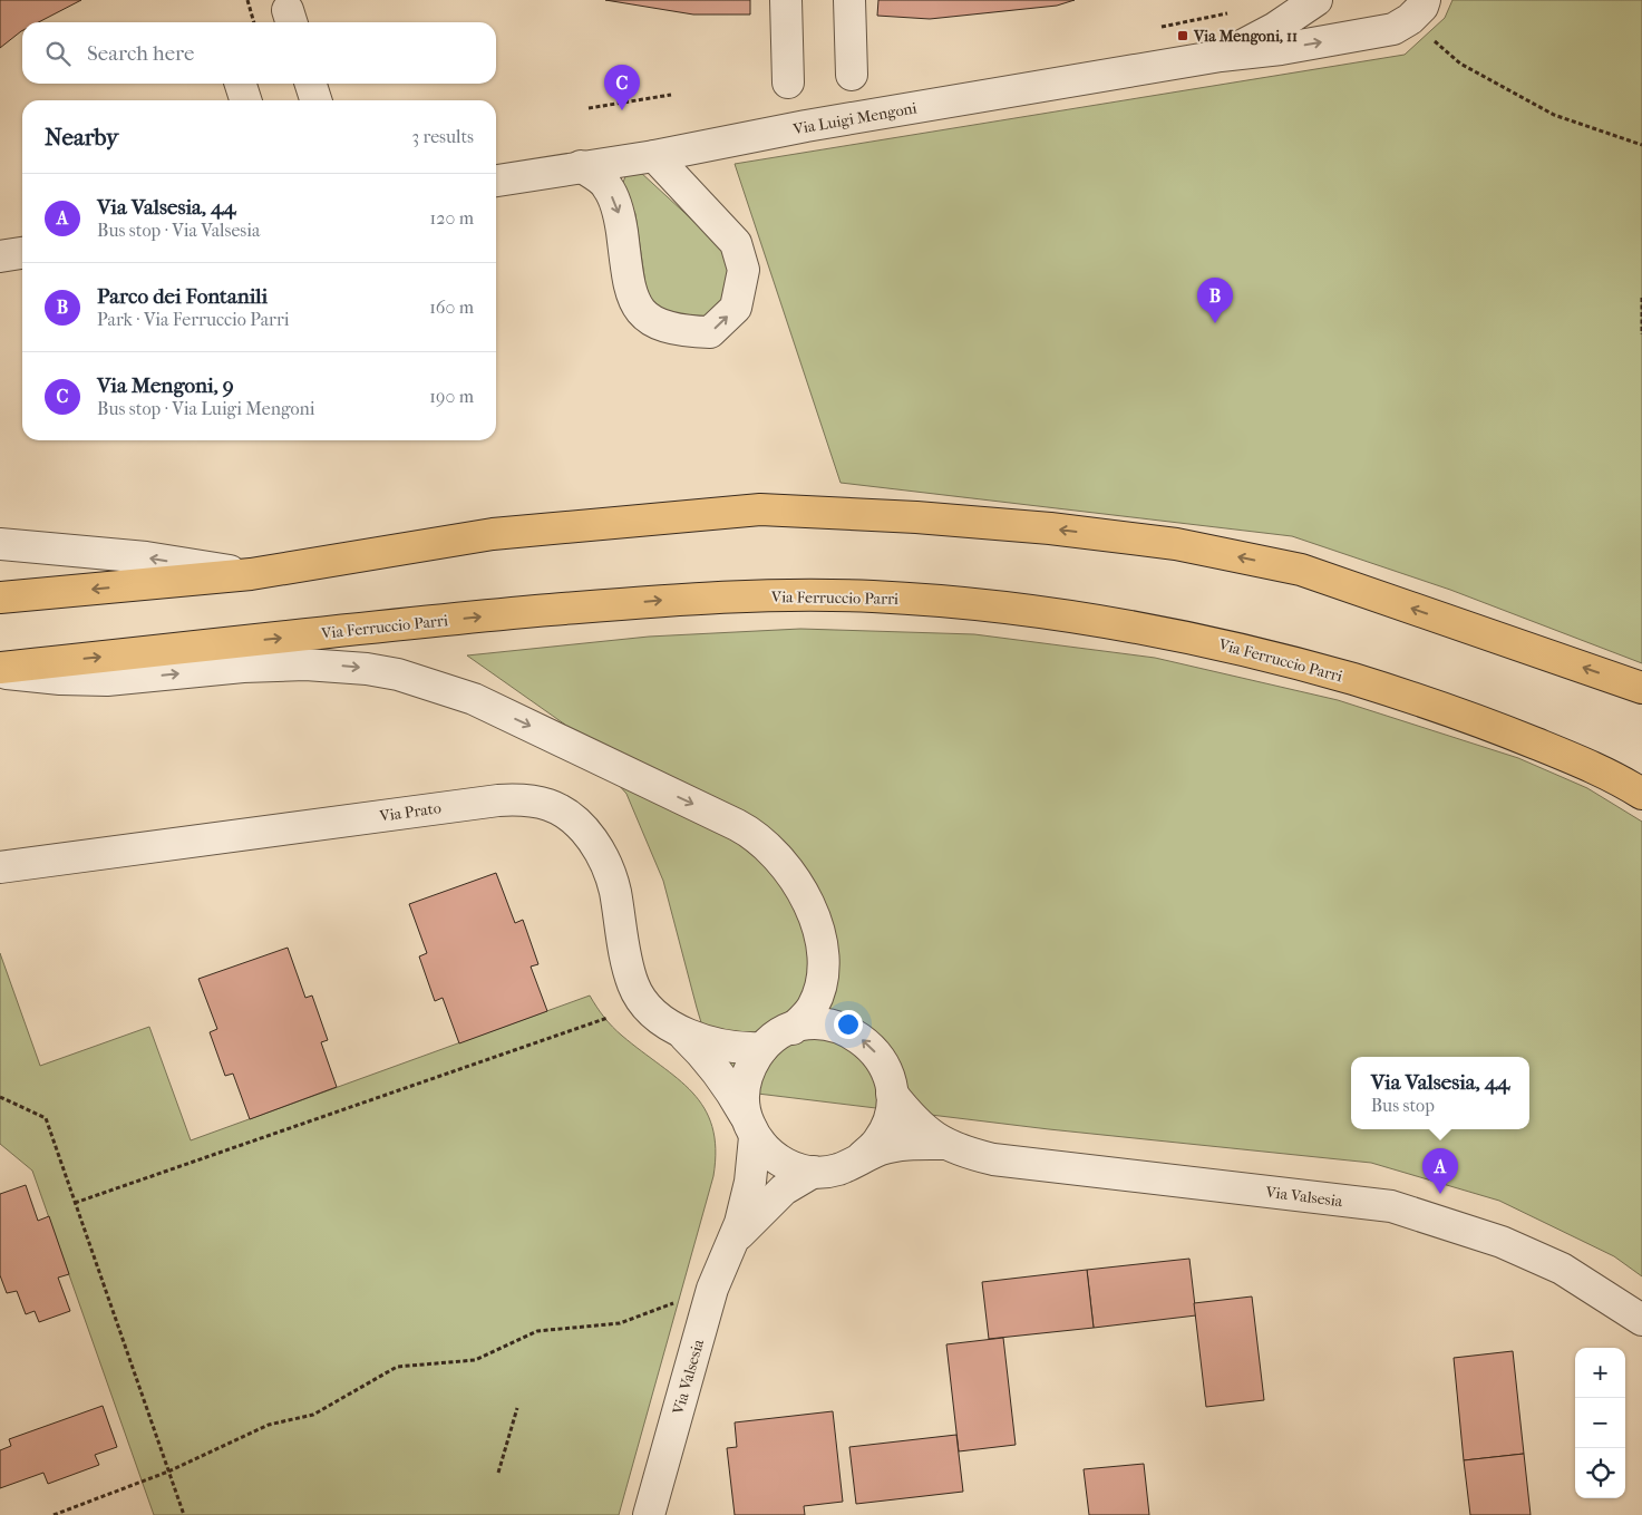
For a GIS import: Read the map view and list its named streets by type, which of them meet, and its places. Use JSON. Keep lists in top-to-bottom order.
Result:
{
  "streets": {
    "main road": ["Via Ferruccio Parri"],
    "street": ["Via Luigi Mengoni", "Via Prato", "Via Valsesia"]
  },
  "crossings": [
    ["Via Prato", "Via Valsesia"]
  ],
  "places": {
    "transit": ["Via Mengoni, 11"]
  },
  "page": {
    "search": "Search here",
    "pins": ["C", "B", "A"],
    "heading": ["Nearby", "3 results"],
    "list": [
      {
        "mark": "A",
        "name": "Via Valsesia, 44",
        "note": "Bus stop · Via Valsesia",
        "value": "120 m"
      },
      {
        "mark": "B",
        "name": "Parco dei Fontanili",
        "note": "Park · Via Ferruccio Parri",
        "value": "160 m"
      },
      {
        "mark": "C",
        "name": "Via Mengoni, 9",
        "note": "Bus stop · Via Luigi Mengoni",
        "value": "190 m"
      }
    ],
    "popup": ["Via Valsesia, 44", "Bus stop"],
    "map_buttons": ["+", "−"]
  }
}
